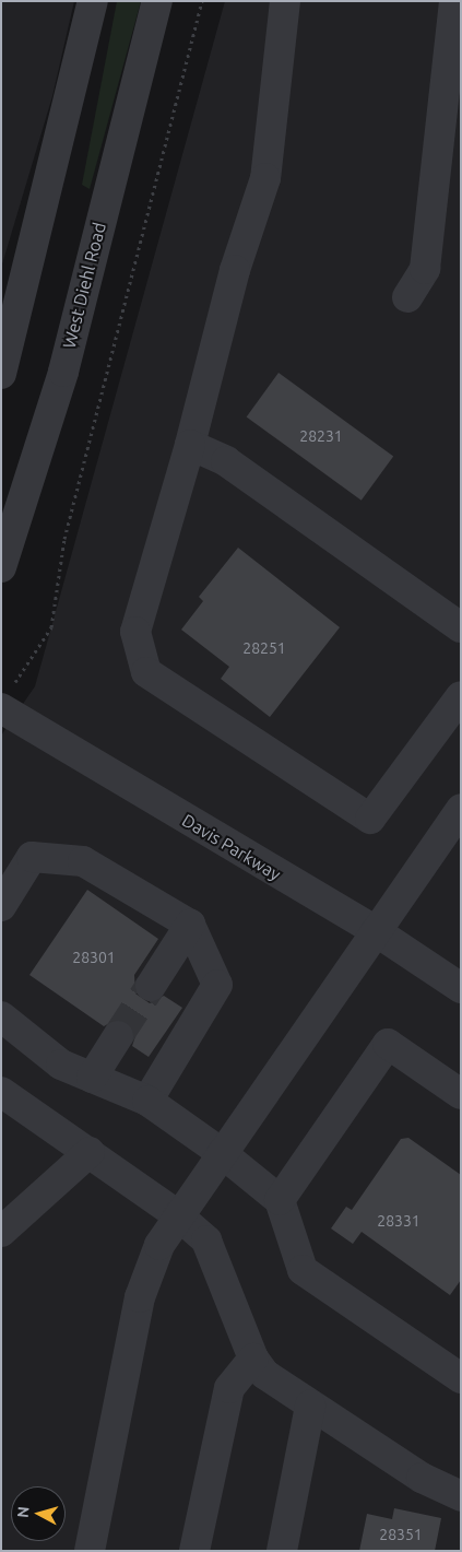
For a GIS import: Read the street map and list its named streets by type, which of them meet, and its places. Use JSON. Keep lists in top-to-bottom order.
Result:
{
  "streets": {
    "street": ["West Diehl Road", "Davis Parkway"]
  },
  "house_numbers": [
    "28231",
    "28251",
    "28301",
    "28331",
    "28351"
  ],
  "north": "left"
}
